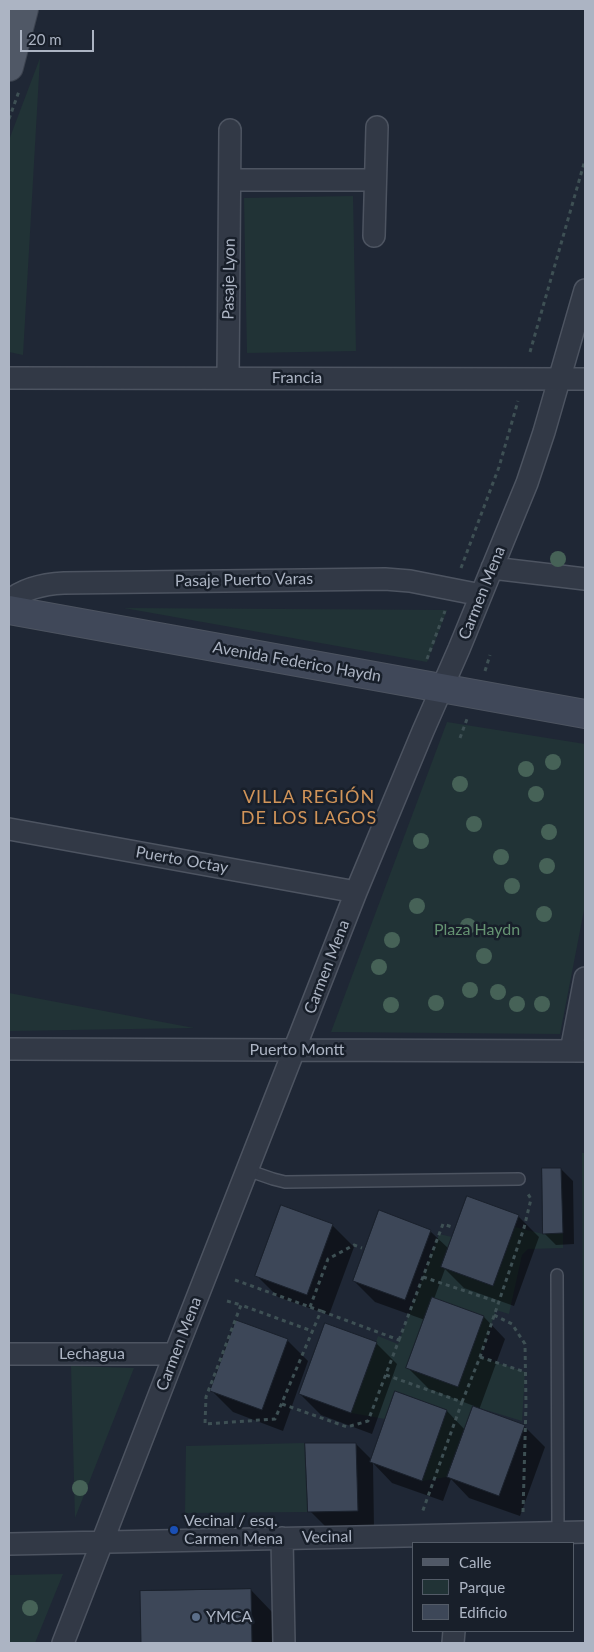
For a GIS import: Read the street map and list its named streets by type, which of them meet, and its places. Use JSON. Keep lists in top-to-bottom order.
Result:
{
  "streets": {
    "street": [
      "Pasaje Lyon",
      "Francia",
      "Pasaje Puerto Varas",
      "Carmen Mena",
      "Avenida Federico Haydn",
      "Puerto Octay",
      "Puerto Montt",
      "Lechagua",
      "Vecinal"
    ]
  },
  "crossings": [
    ["Pasaje Lyon", "Francia"],
    ["Francia", "Carmen Mena"],
    ["Pasaje Puerto Varas", "Carmen Mena"],
    ["Carmen Mena", "Avenida Federico Haydn"],
    ["Carmen Mena", "Puerto Octay"],
    ["Carmen Mena", "Puerto Montt"],
    ["Carmen Mena", "Lechagua"],
    ["Carmen Mena", "Vecinal"]
  ],
  "districts": ["VILLA REGIÓN DE LOS LAGOS"],
  "parks": ["Plaza Haydn"],
  "places": ["Vecinal / esq. Carmen Mena", "YMCA"],
  "legend": ["Calle", "Parque", "Edificio"],
  "scale_bar": "20 m"
}
